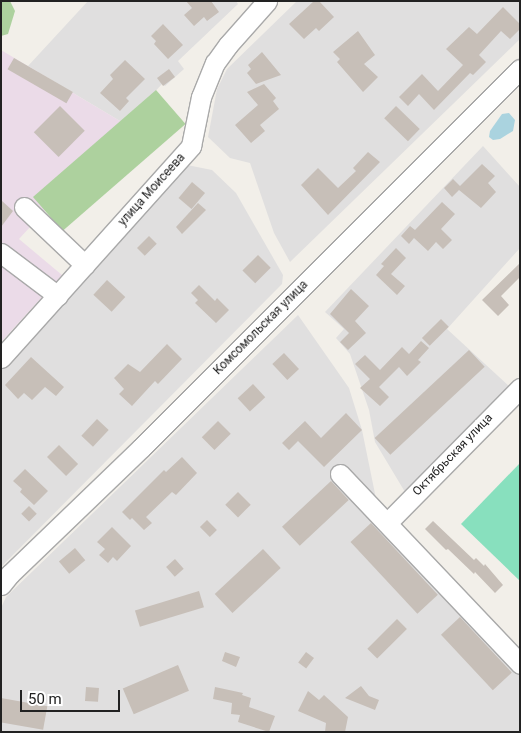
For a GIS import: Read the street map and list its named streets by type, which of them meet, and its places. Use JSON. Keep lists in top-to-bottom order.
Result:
{
  "streets": {
    "street": ["улица Моисеева", "Комсомольская улица", "Октябрьская улица"]
  },
  "scale_bar": "50 m"
}
